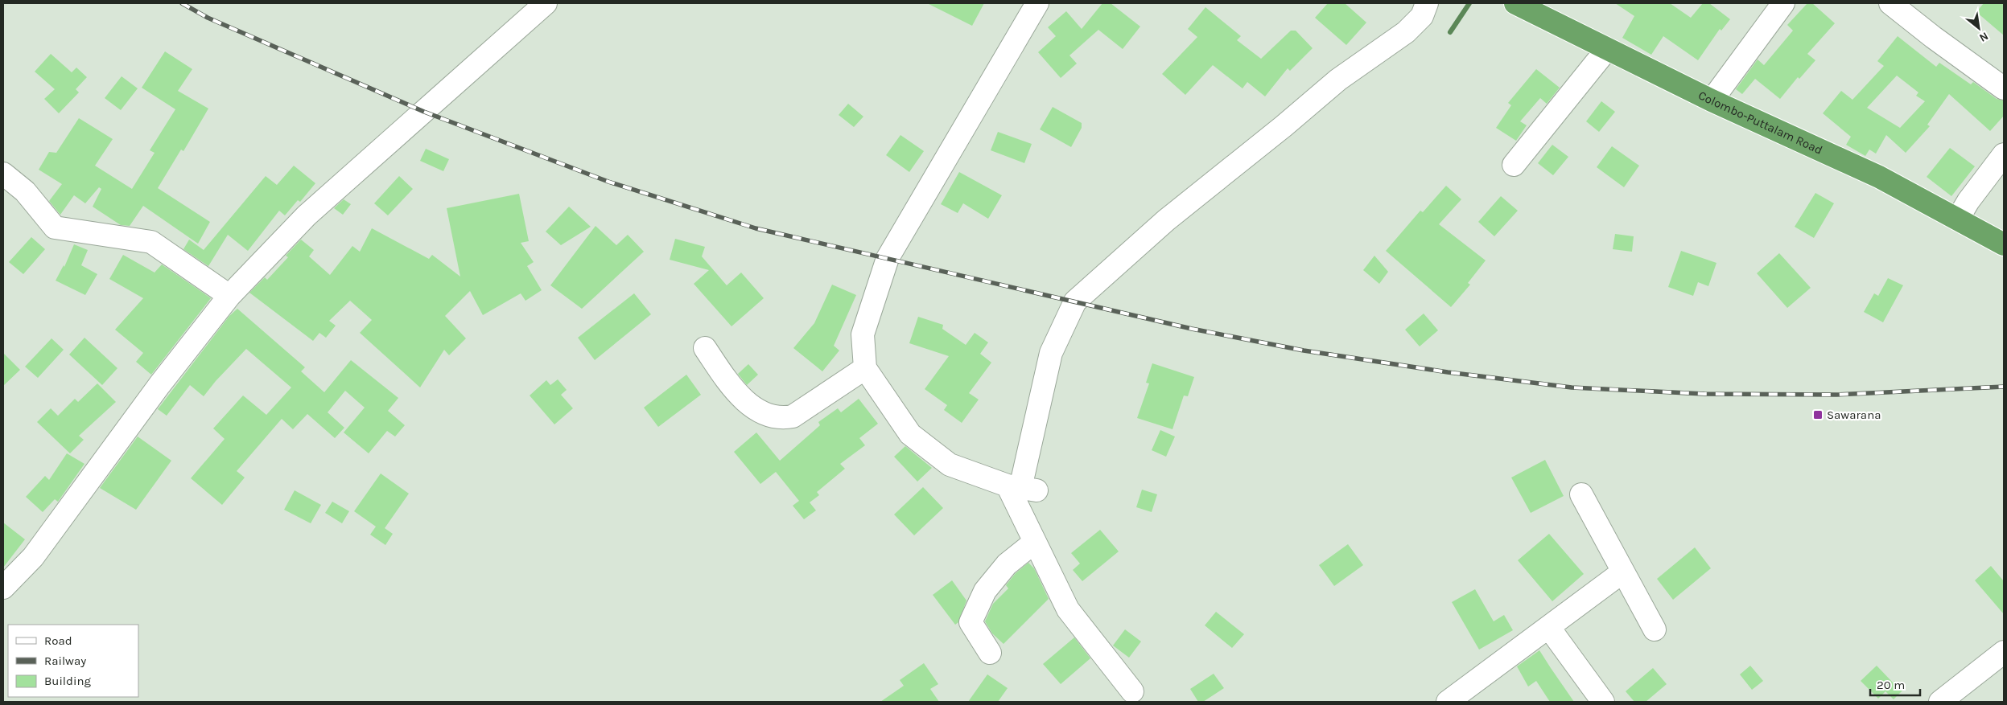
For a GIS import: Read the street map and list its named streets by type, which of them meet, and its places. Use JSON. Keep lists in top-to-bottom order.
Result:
{
  "streets": {
    "highway": ["Colombo-Puttalam Road"]
  },
  "places": {
    "transit": ["Sawarana"]
  },
  "legend": ["Road", "Railway", "Building"],
  "scale_bar": "20 m",
  "north": "bottom right"
}
